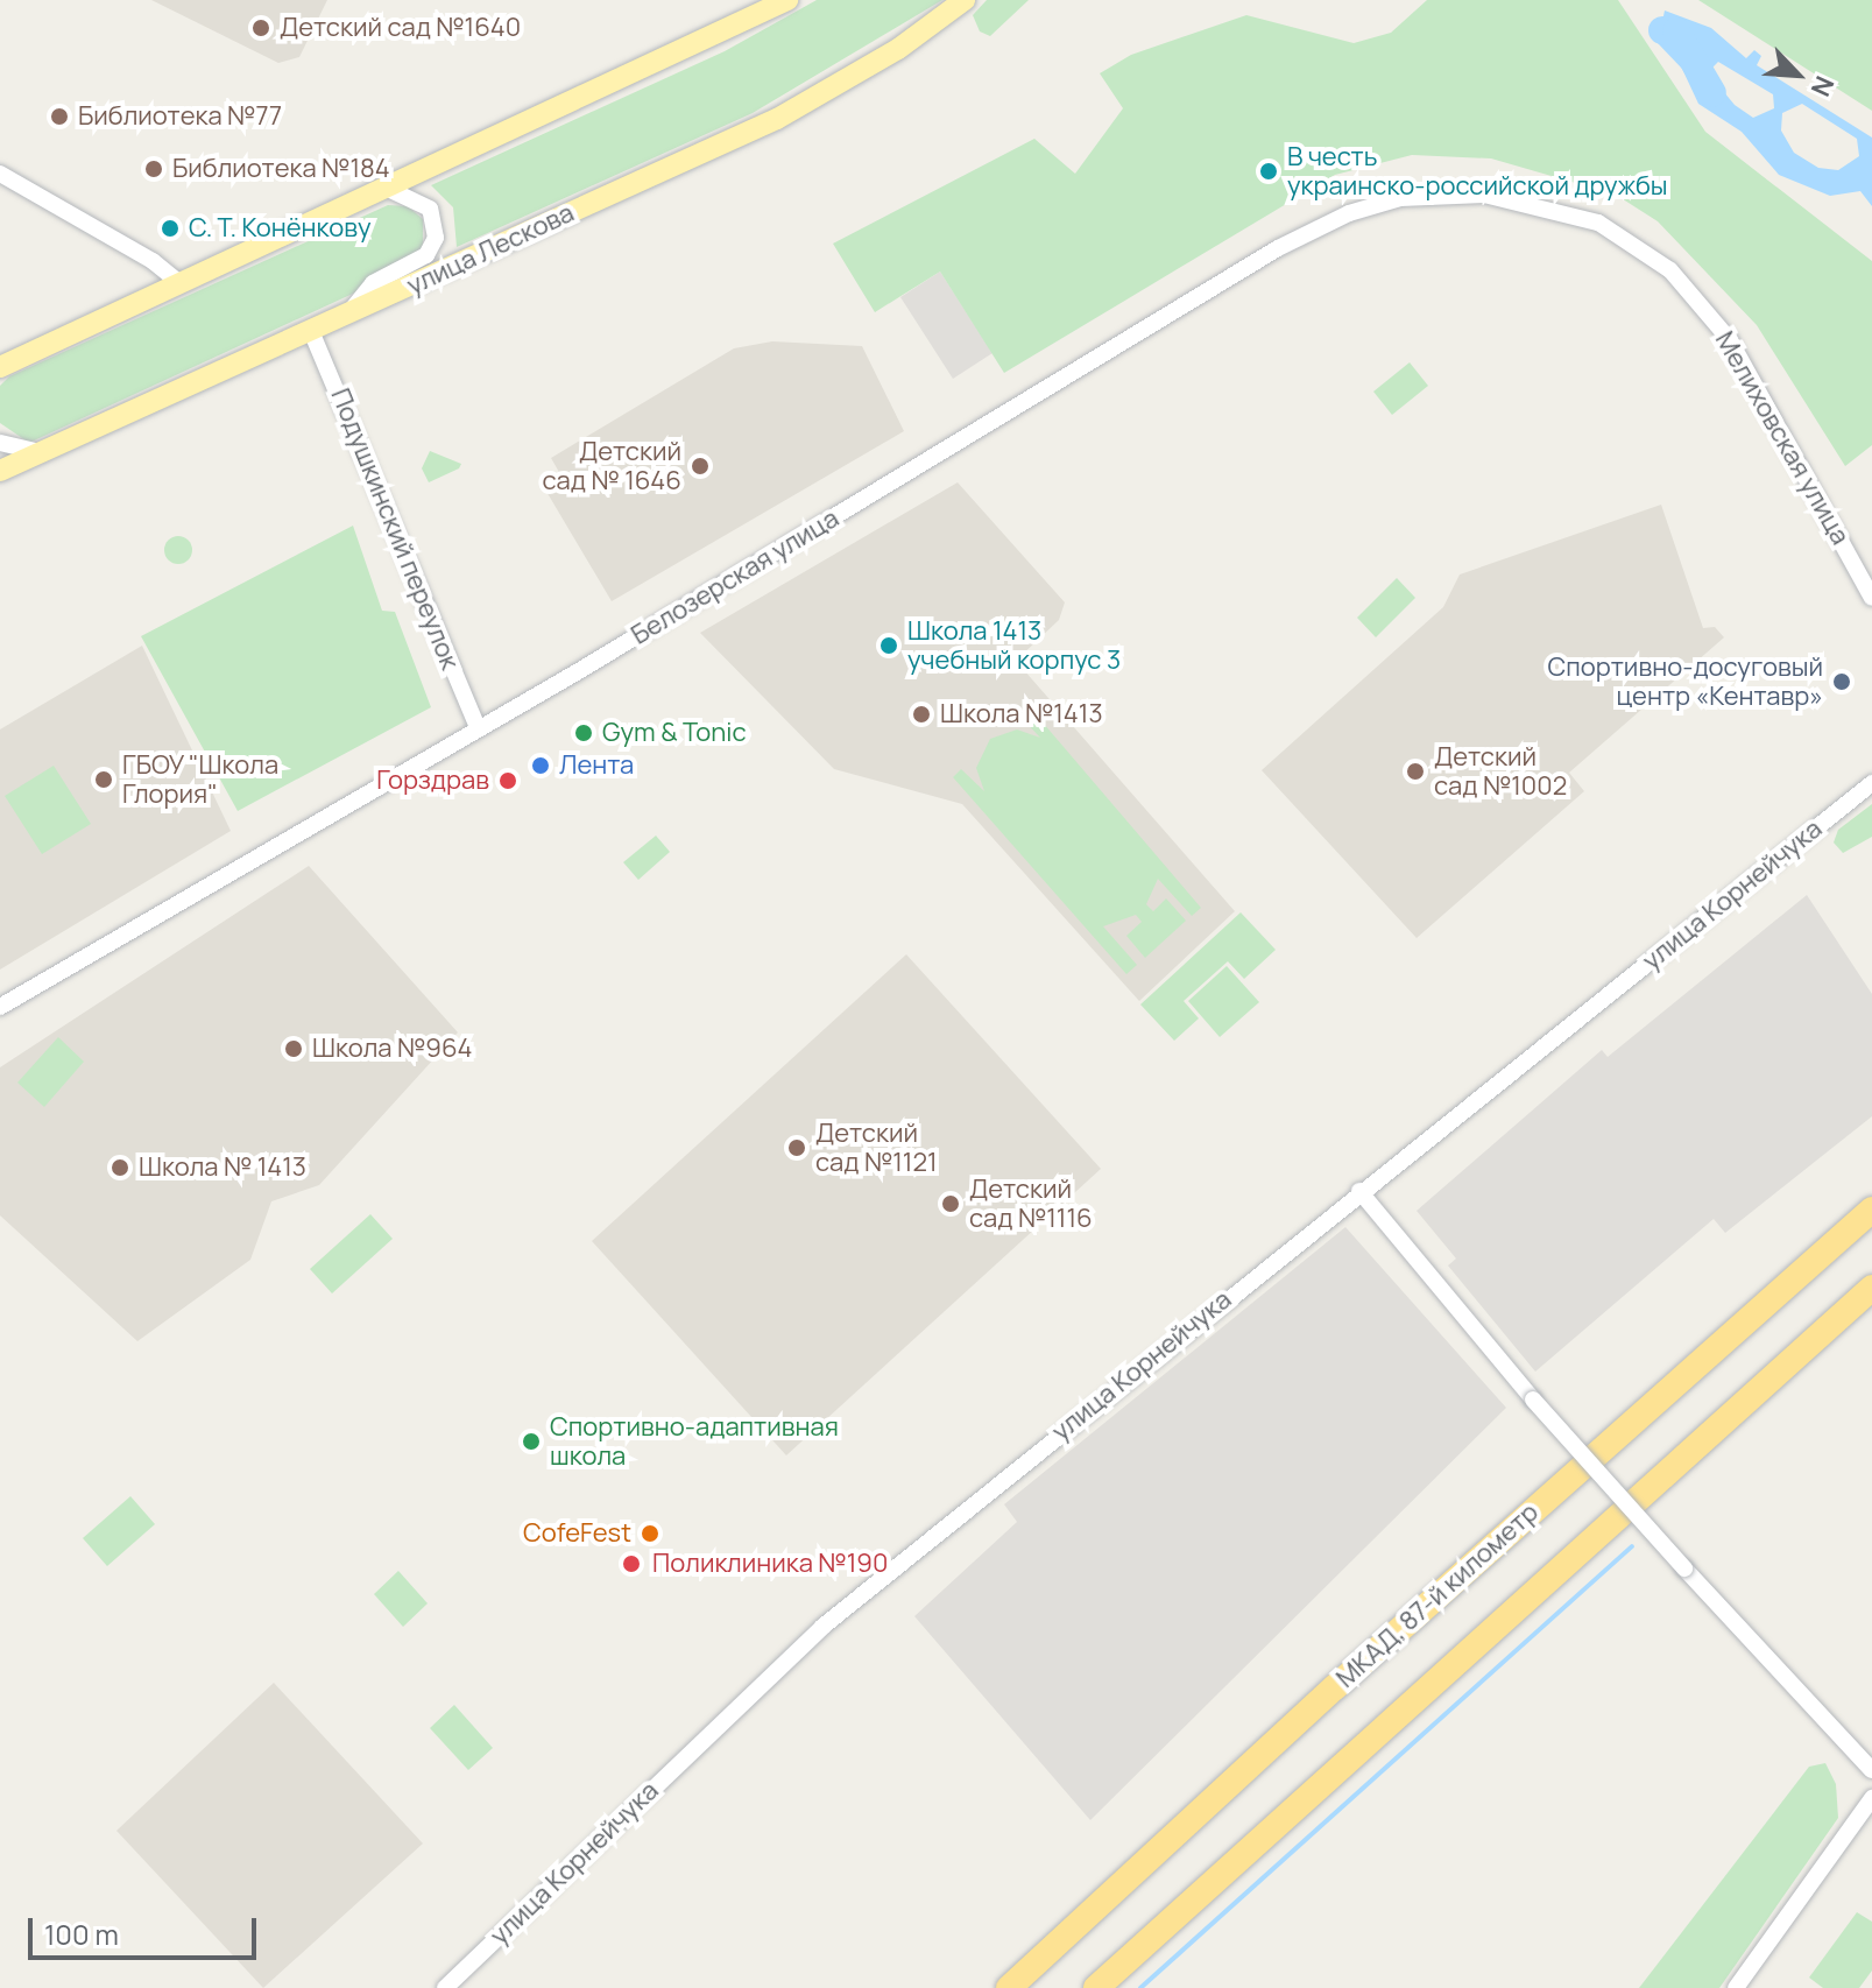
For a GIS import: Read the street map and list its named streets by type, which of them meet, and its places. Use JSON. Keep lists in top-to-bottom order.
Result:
{
  "streets": {
    "highway": ["МКАД, 87-й километр"],
    "main road": ["улица Лескова"],
    "street": [
      "Мелиховская улица",
      "Подушкинский переулок",
      "Белозерская улица",
      "улица Корнейчука"
    ]
  },
  "crossings": [
    ["улица Лескова", "Подушкинский переулок"],
    ["Мелиховская улица", "Белозерская улица"],
    ["Подушкинский переулок", "Белозерская улица"]
  ],
  "places": [
    "Детский сад №1640",
    "Библиотека №77",
    "Библиотека №184",
    "В честь украинско-российской дружбы",
    "С. Т. Конёнкову",
    "Детский сад № 1646",
    "Школа 1413 учебный корпус 3",
    "Спортивно-досуговый центр «Кентавр»",
    "Школа №1413",
    "Gym & Tonic",
    "Лента",
    "Детский сад №1002",
    "ГБОУ \"Школа Глория\"",
    "Горздрав",
    "Школа №964",
    "Детский сад №1121",
    "Школа № 1413",
    "Детский сад №1116",
    "Спортивно-адаптивная школа",
    "CofeFest",
    "Поликлиника №190"
  ],
  "scale_bar": "100 m",
  "north": "bottom right"
}
